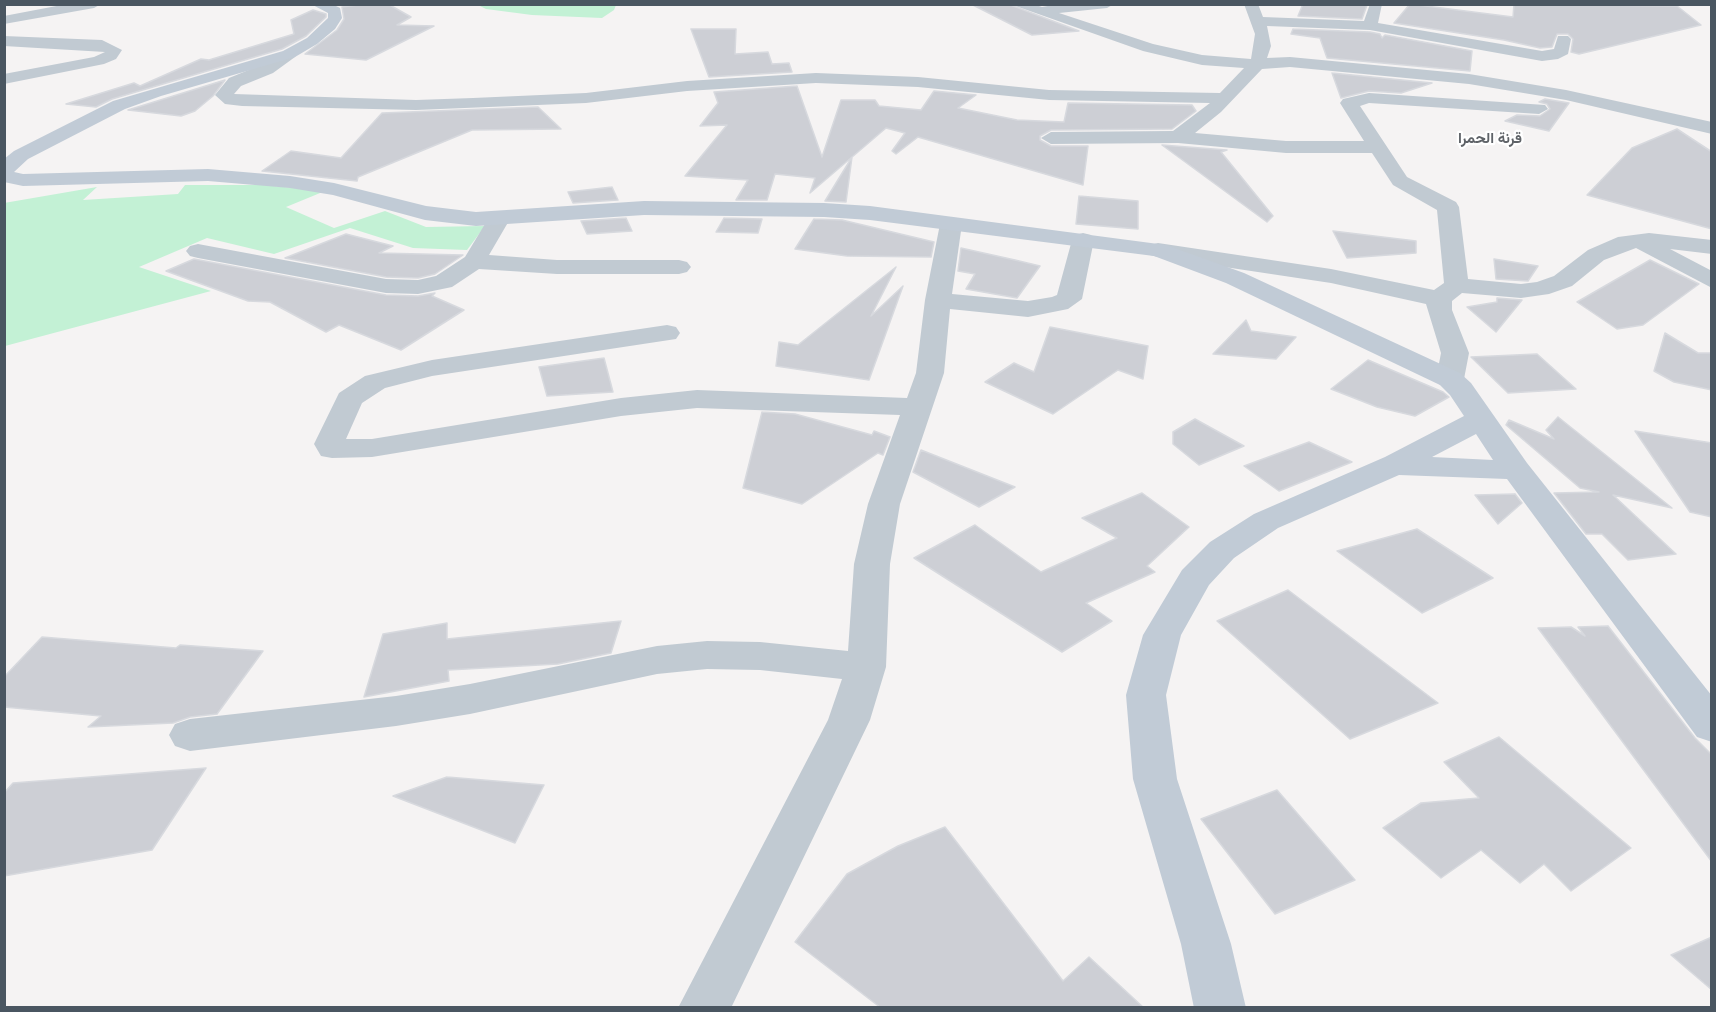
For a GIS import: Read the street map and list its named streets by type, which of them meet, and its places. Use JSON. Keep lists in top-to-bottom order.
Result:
{
  "districts": ["قرنة الحمرا"]
}
